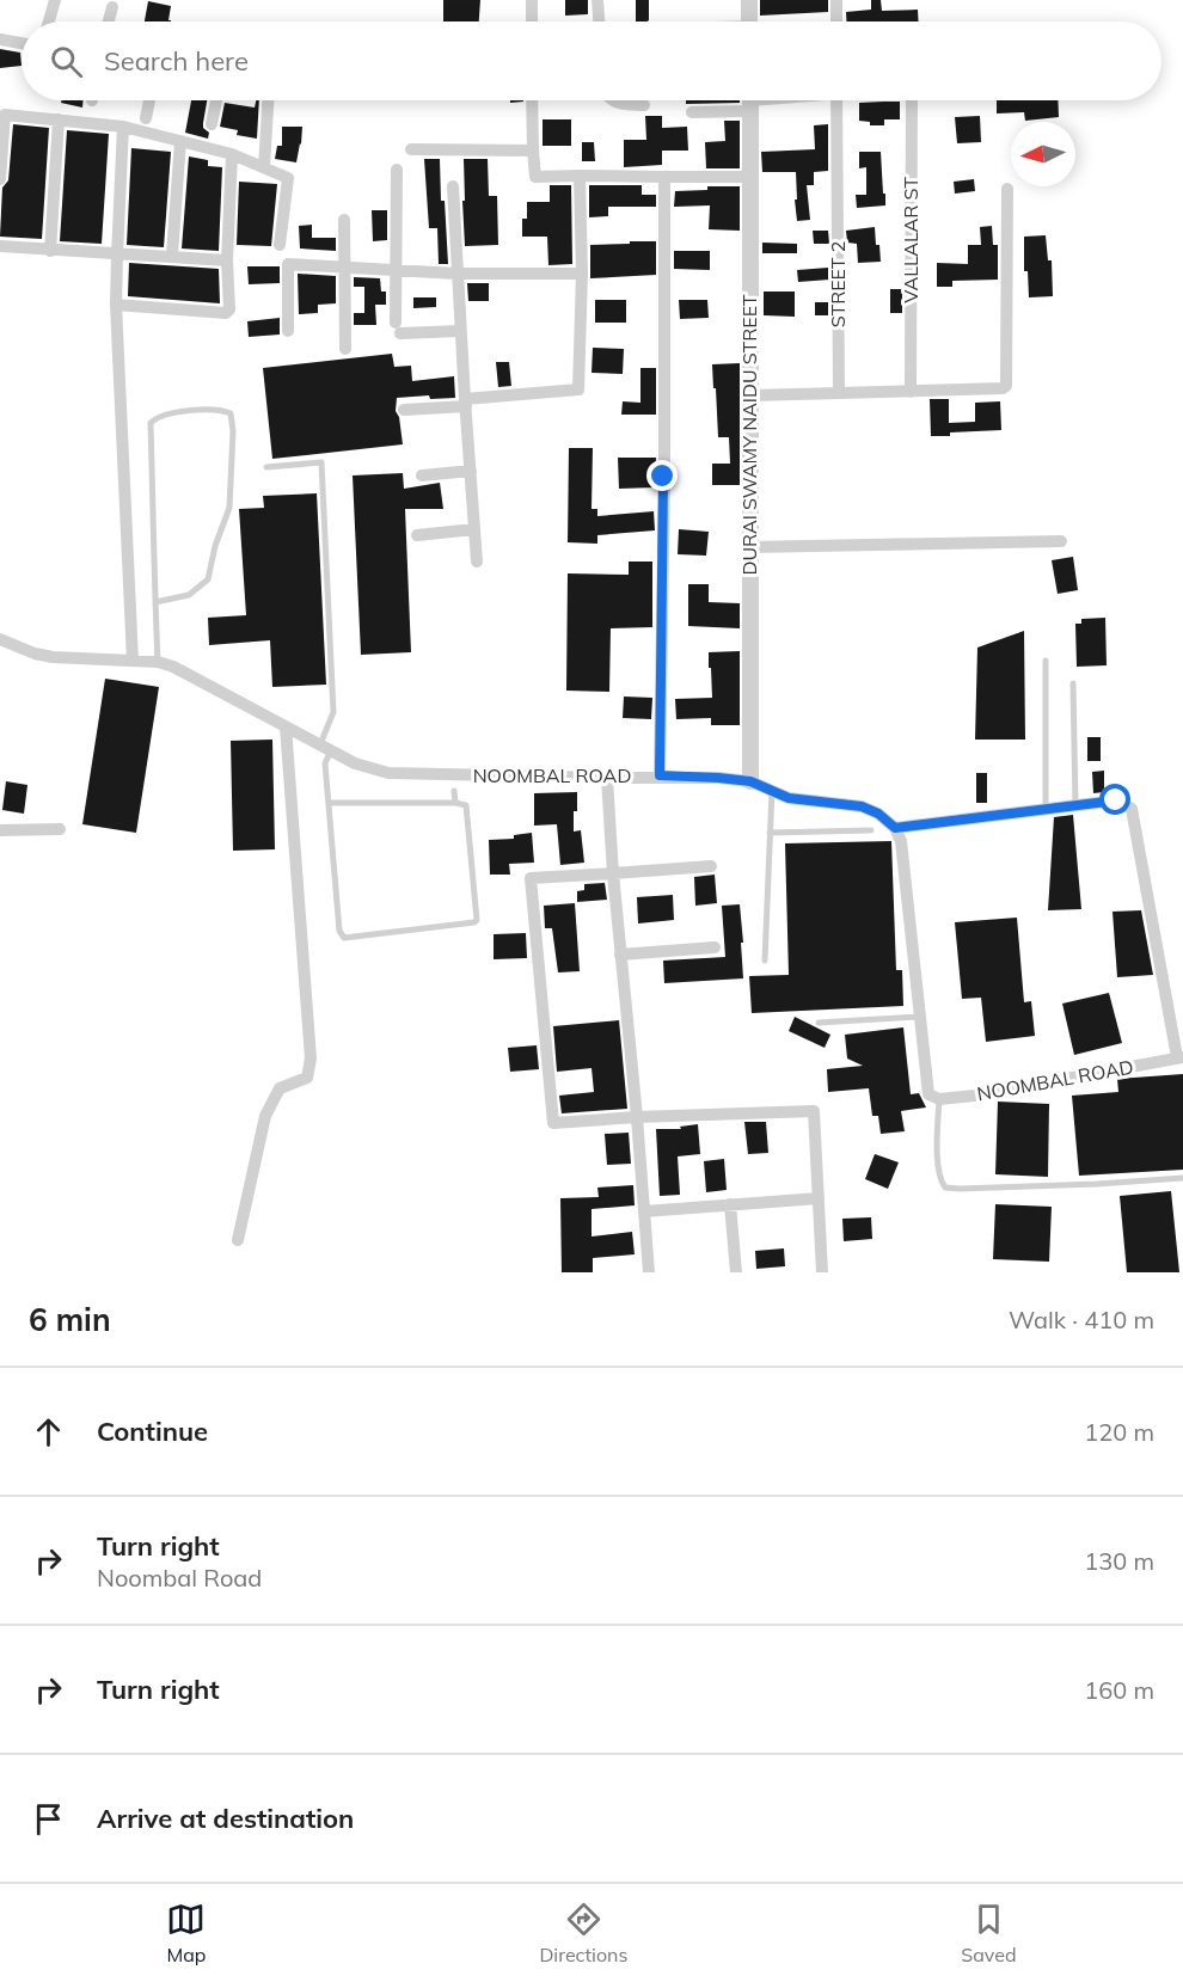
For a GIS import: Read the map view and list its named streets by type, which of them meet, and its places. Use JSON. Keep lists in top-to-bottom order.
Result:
{
  "streets": {
    "street": [
      "VALLALAR ST",
      "STREET 2",
      "DURAI SWAMY NAIDU STREET",
      "NOOMBAL ROAD"
    ]
  },
  "crossings": [
    ["DURAI SWAMY NAIDU STREET", "NOOMBAL ROAD"]
  ],
  "north": "left",
  "page": {
    "search": "Search here",
    "heading": ["6 min", "Walk · 410 m"],
    "list": [
      ["Continue", "120 m"],
      ["Turn right", "Noombal Road", "130 m"],
      ["Turn right", "160 m"],
      "Arrive at destination"
    ],
    "nav": ["Map", "Directions", "Saved"]
  }
}
